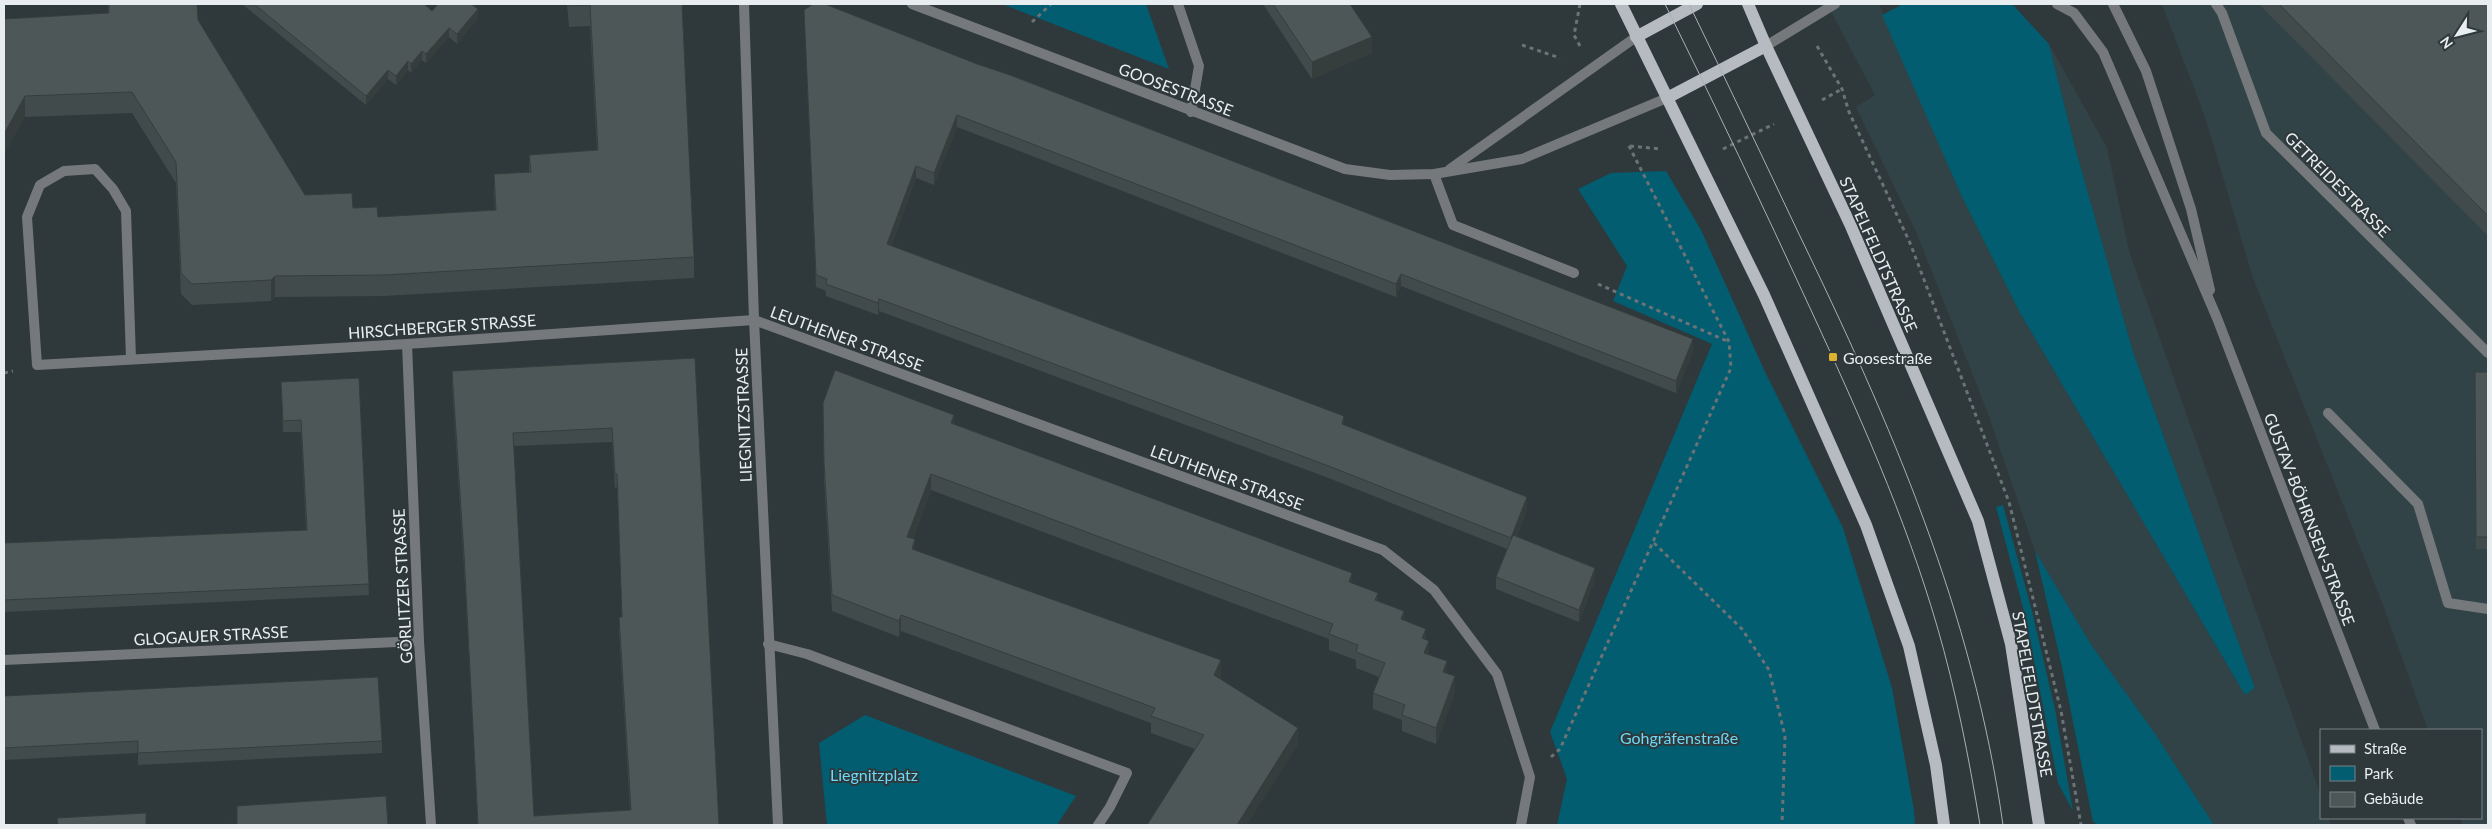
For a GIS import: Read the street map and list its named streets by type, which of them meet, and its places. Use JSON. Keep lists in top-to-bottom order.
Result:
{
  "streets": {
    "main road": ["STAPELFELDTSTRASSE"],
    "street": [
      "GOOSESTRASSE",
      "GETREIDESTRASSE",
      "HIRSCHBERGER STRASSE",
      "LEUTHENER STRASSE",
      "LIEGNITZSTRASSE",
      "GUSTAV-BÖHRNSEN-STRASSE",
      "GÖRLITZER STRASSE",
      "GLOGAUER STRASSE"
    ]
  },
  "crossings": [
    ["HIRSCHBERGER STRASSE", "LEUTHENER STRASSE"],
    ["HIRSCHBERGER STRASSE", "LIEGNITZSTRASSE"],
    ["HIRSCHBERGER STRASSE", "GÖRLITZER STRASSE"],
    ["LEUTHENER STRASSE", "LIEGNITZSTRASSE"],
    ["GÖRLITZER STRASSE", "GLOGAUER STRASSE"]
  ],
  "parks": ["Gohgräfenstraße", "Liegnitzplatz"],
  "places": {
    "transit": ["Goosestraße"]
  },
  "legend": ["Straße", "Park", "Gebäude"],
  "north": "bottom left"
}
